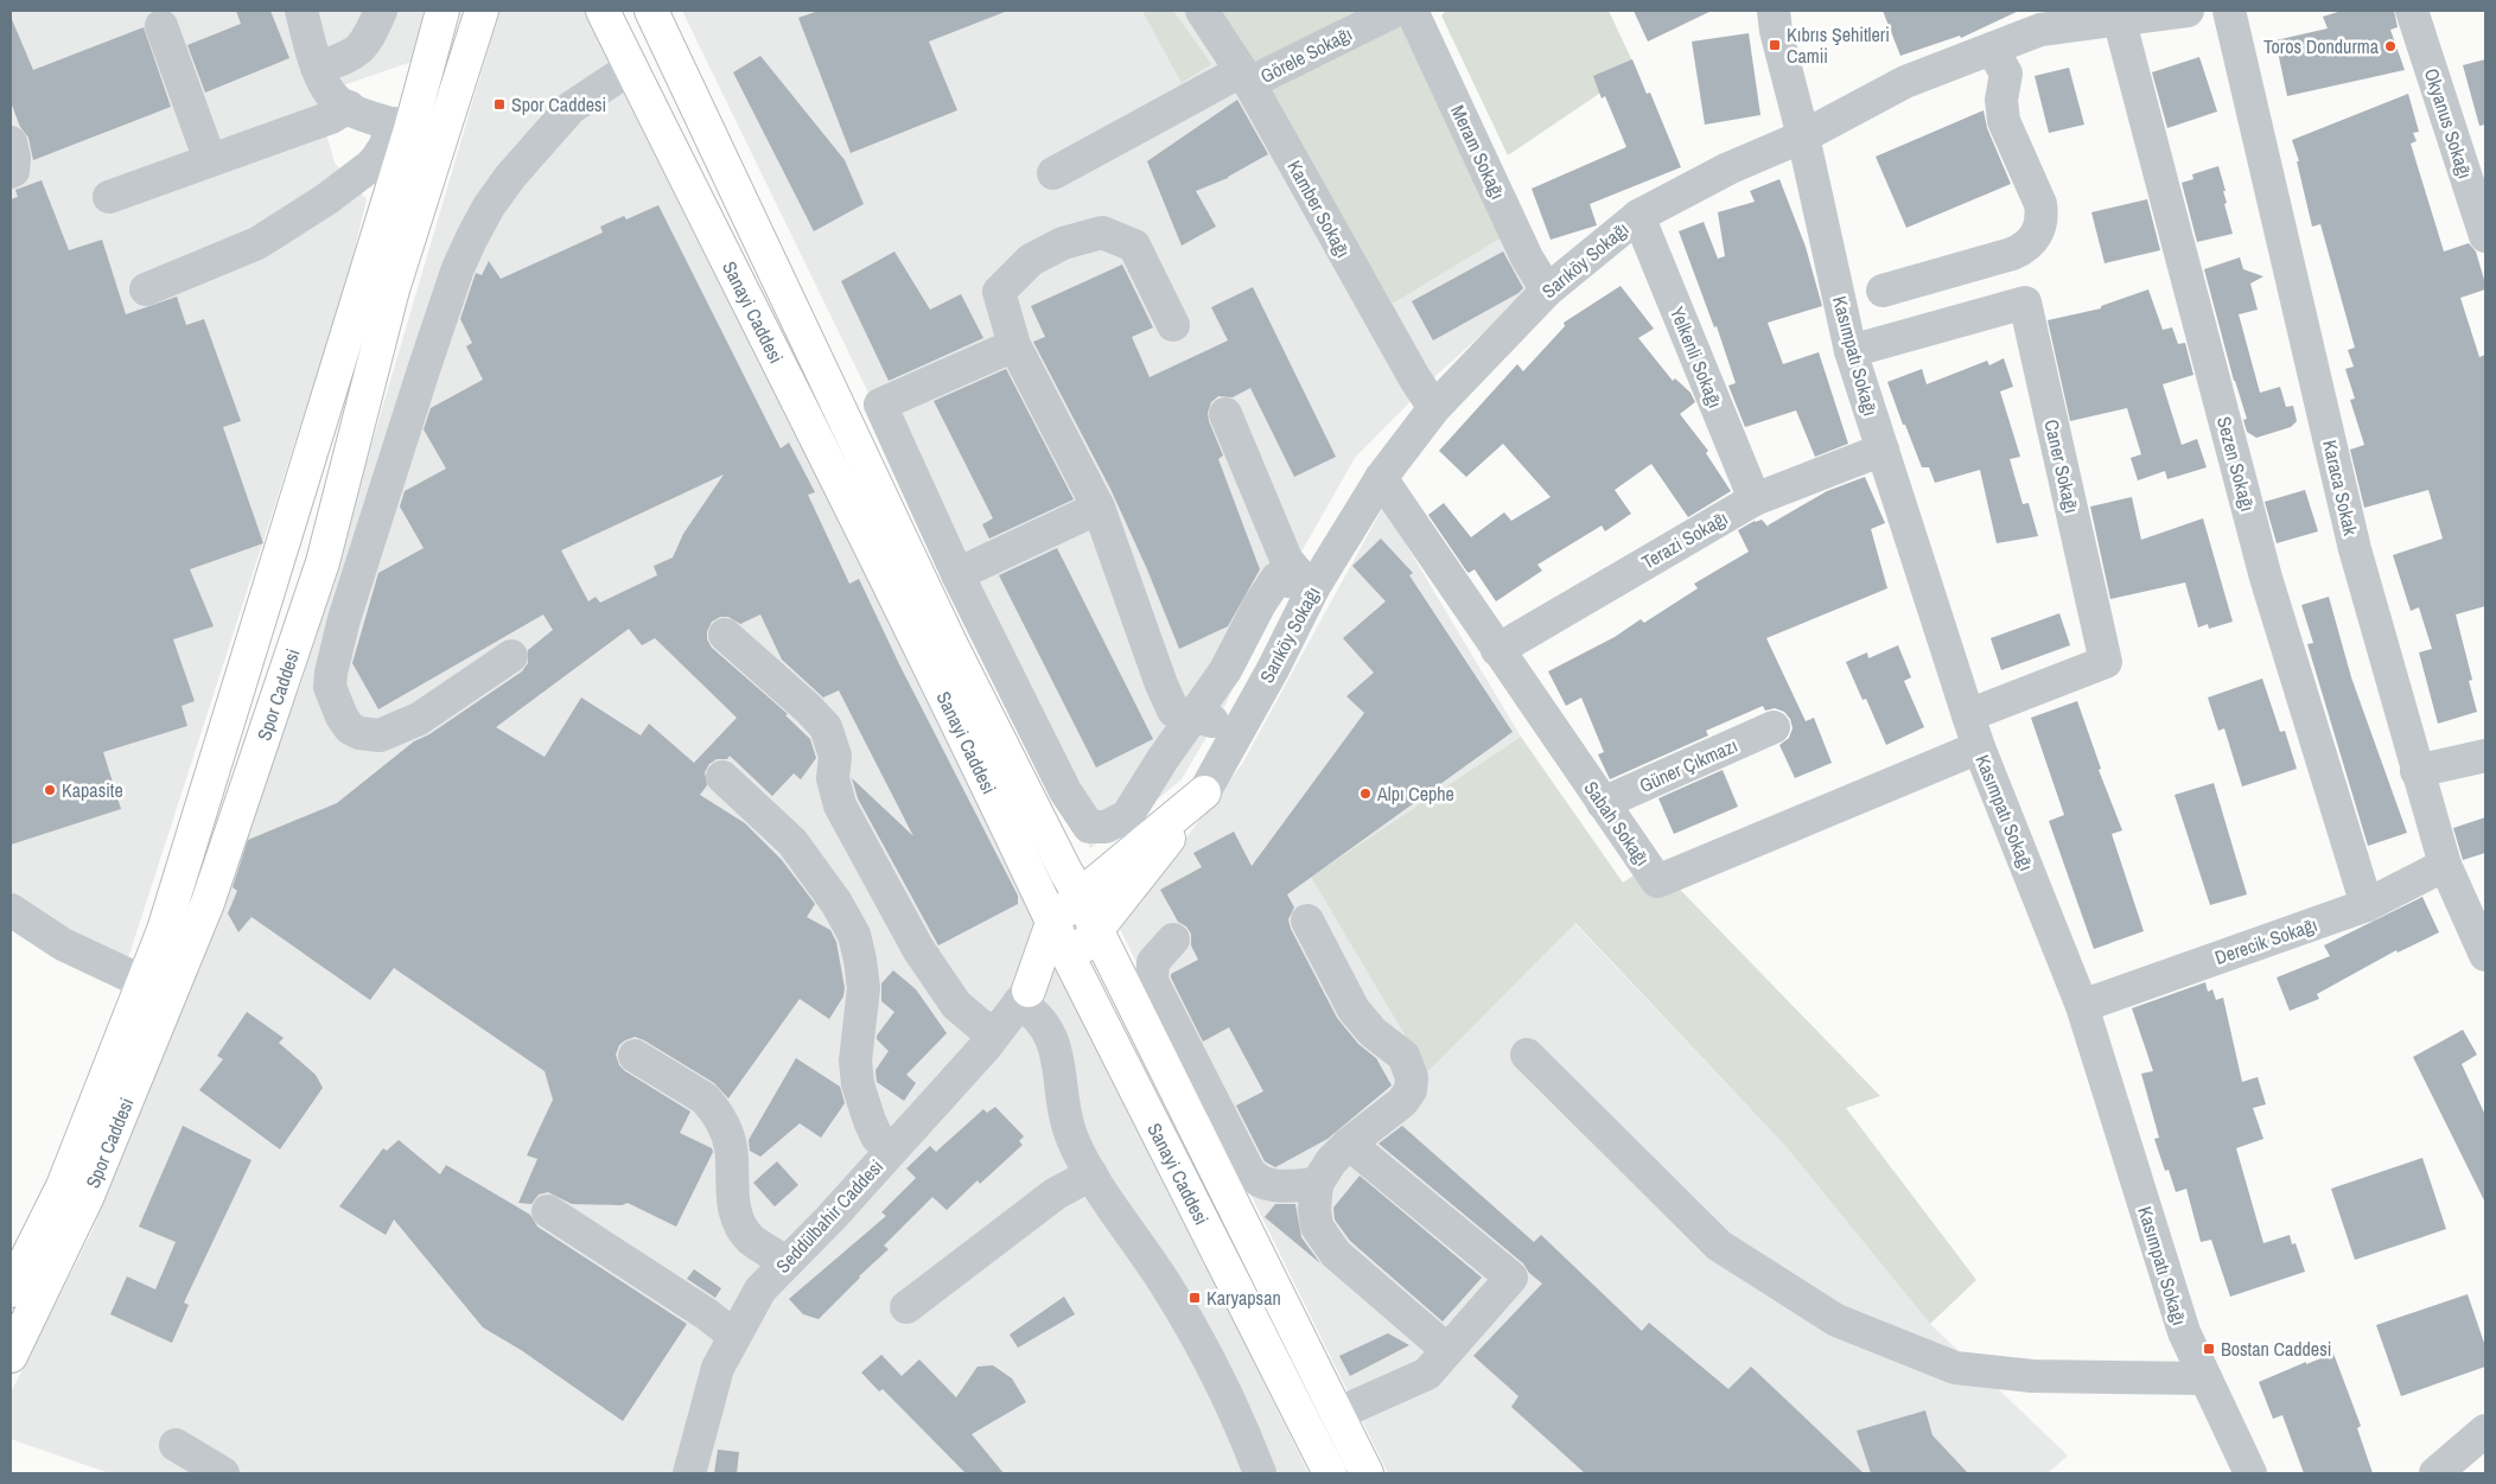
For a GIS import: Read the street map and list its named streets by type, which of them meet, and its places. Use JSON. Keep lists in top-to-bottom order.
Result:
{
  "streets": {
    "main road": ["Sanayi Caddesi", "Spor Caddesi"],
    "street": [
      "Görele Sokağı",
      "Okyanus Sokağı",
      "Meram Sokağı",
      "Kamber Sokağı",
      "Sarıköy Sokağı",
      "Kasımpatı Sokağı",
      "Yelkenli Sokağı",
      "Sezen Sokağı",
      "Caner Sokağı",
      "Karaca Sokak",
      "Terazi Sokağı",
      "Güner Çıkmazı",
      "Sabah Sokağı",
      "Derecik Sokağı",
      "Seddülbahir Caddesi"
    ]
  },
  "crossings": [
    ["Görele Sokağı", "Kamber Sokağı"],
    ["Meram Sokağı", "Sarıköy Sokağı"],
    ["Kamber Sokağı", "Sarıköy Sokağı"],
    ["Sarıköy Sokağı", "Kasımpatı Sokağı"],
    ["Sarıköy Sokağı", "Yelkenli Sokağı"],
    ["Sarıköy Sokağı", "Sezen Sokağı"],
    ["Sarıköy Sokağı", "Sabah Sokağı"],
    ["Kasımpatı Sokağı", "Caner Sokağı"],
    ["Kasımpatı Sokağı", "Terazi Sokağı"],
    ["Kasımpatı Sokağı", "Sabah Sokağı"],
    ["Kasımpatı Sokağı", "Derecik Sokağı"],
    ["Yelkenli Sokağı", "Terazi Sokağı"],
    ["Sezen Sokağı", "Derecik Sokağı"],
    ["Karaca Sokak", "Derecik Sokağı"],
    ["Terazi Sokağı", "Sabah Sokağı"],
    ["Güner Çıkmazı", "Sabah Sokağı"]
  ],
  "places": {
    "transit": [
      "Kıbrıs Şehi̇tleri̇ Cami̇i̇",
      "Spor Caddesi",
      "Karyapsan",
      "Bostan Caddesi"
    ],
    "other": ["Toros Dondurma", "Kapasite", "Alpı Cephe"]
  }
}
